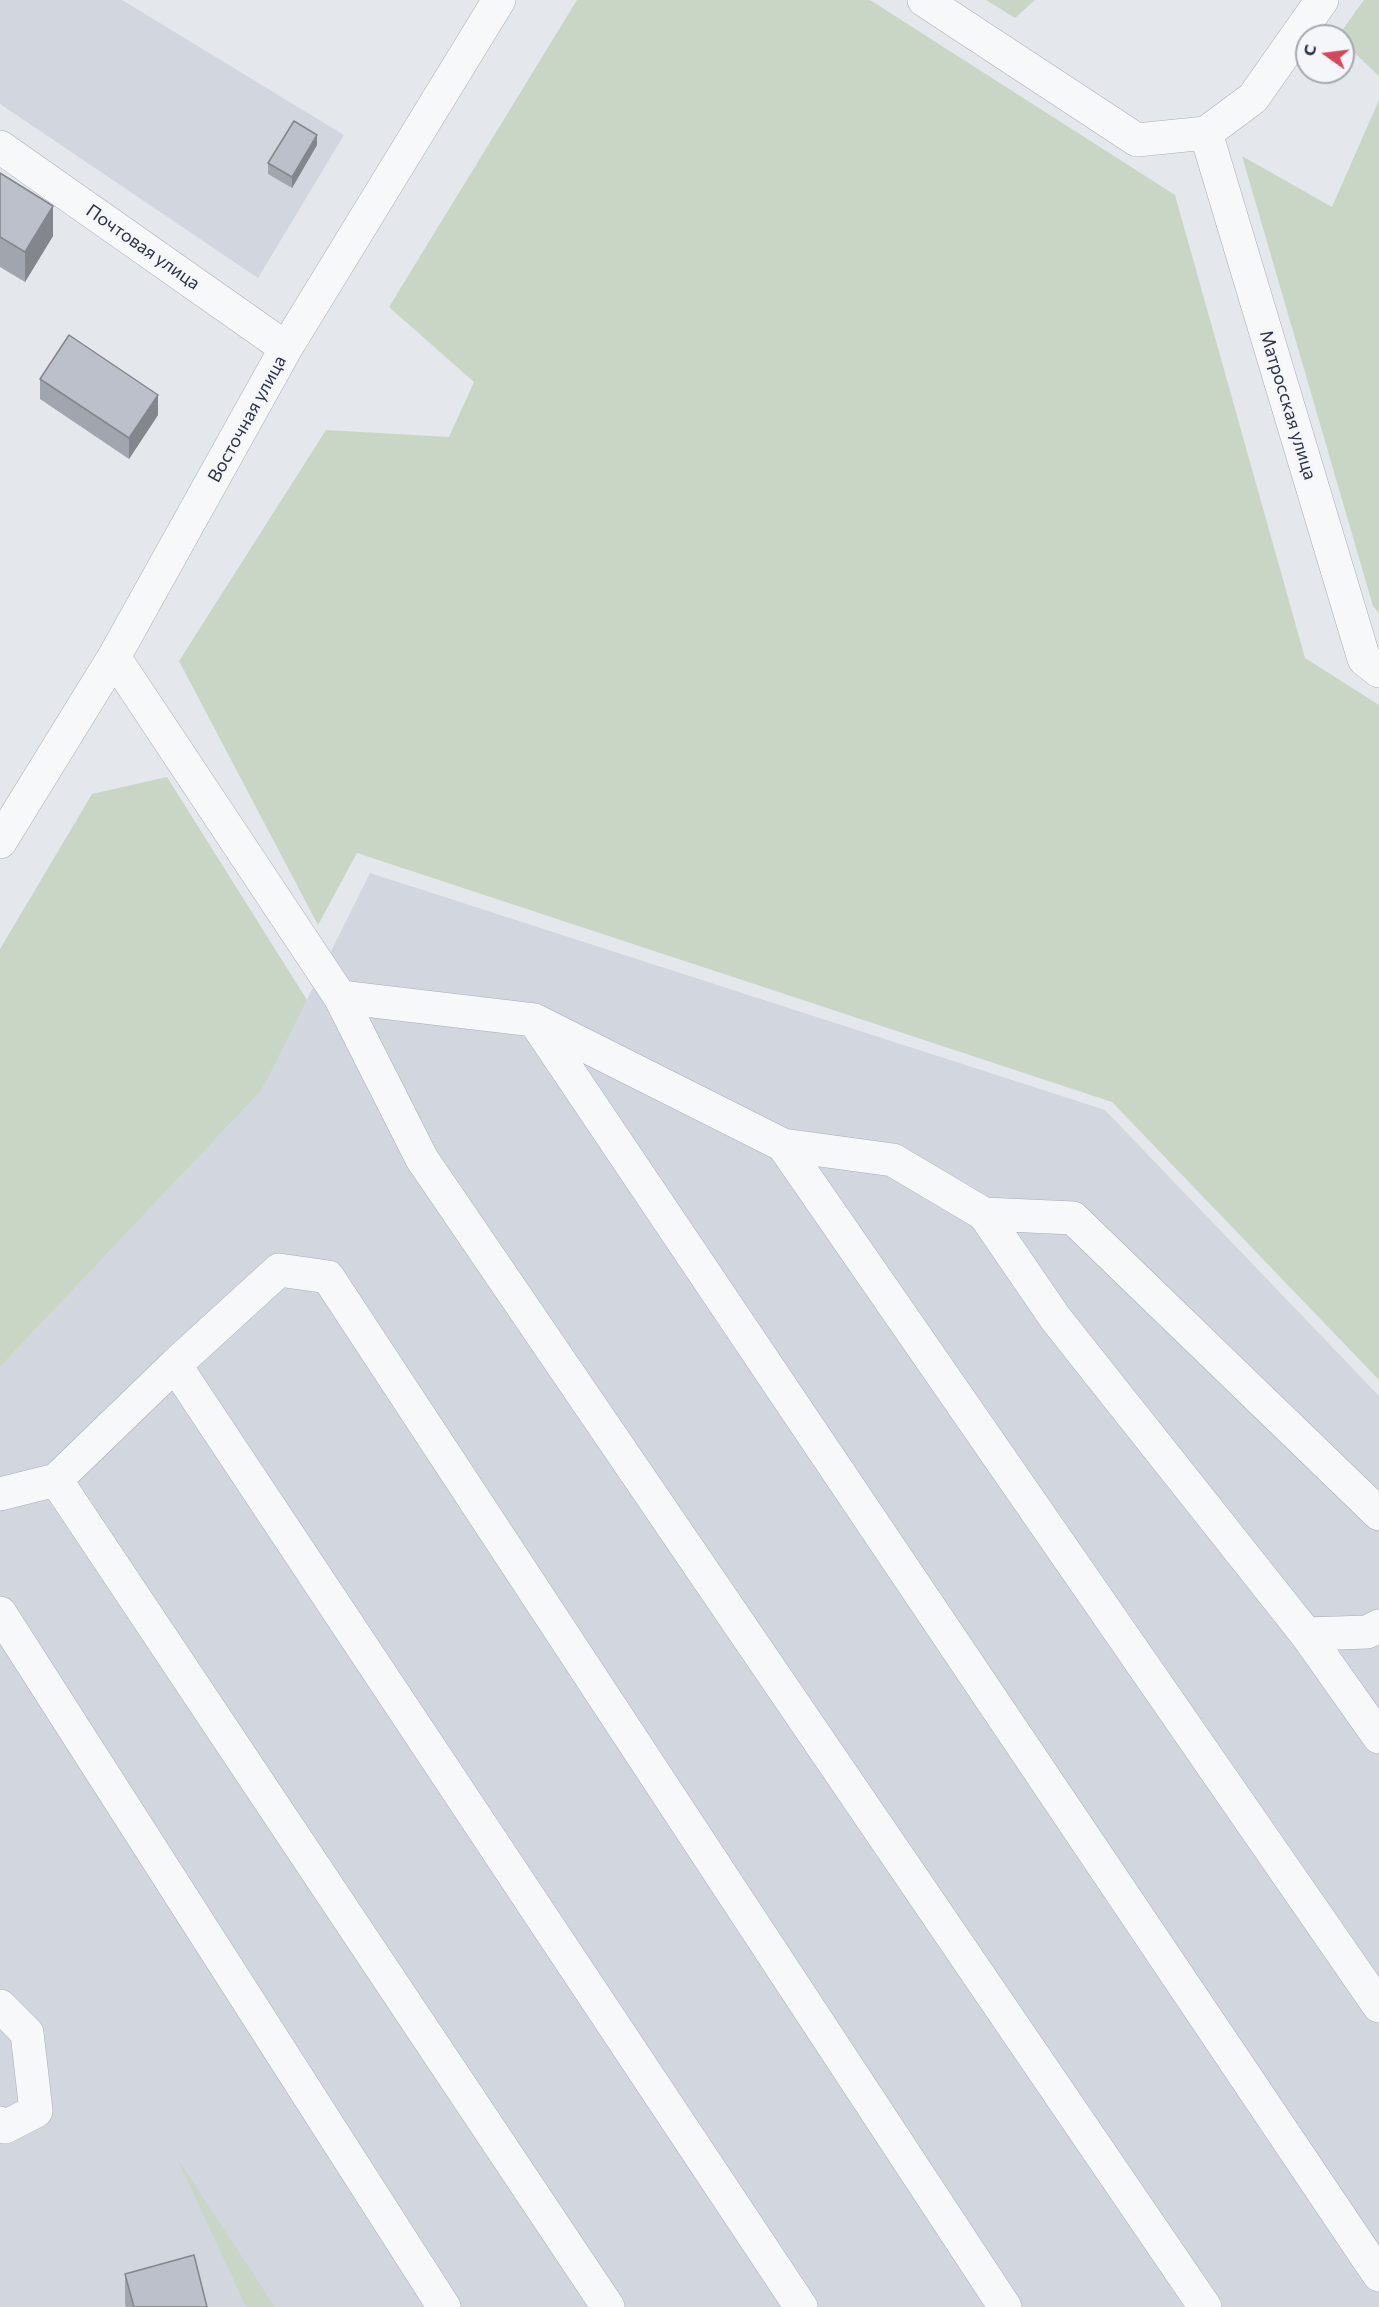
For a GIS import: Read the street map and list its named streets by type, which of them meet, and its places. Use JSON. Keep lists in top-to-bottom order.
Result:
{
  "streets": {
    "street": ["Почтовая улица", "Матросская улица", "Восточная улица"]
  },
  "crossings": [
    ["Почтовая улица", "Восточная улица"]
  ],
  "north": "left"
}
